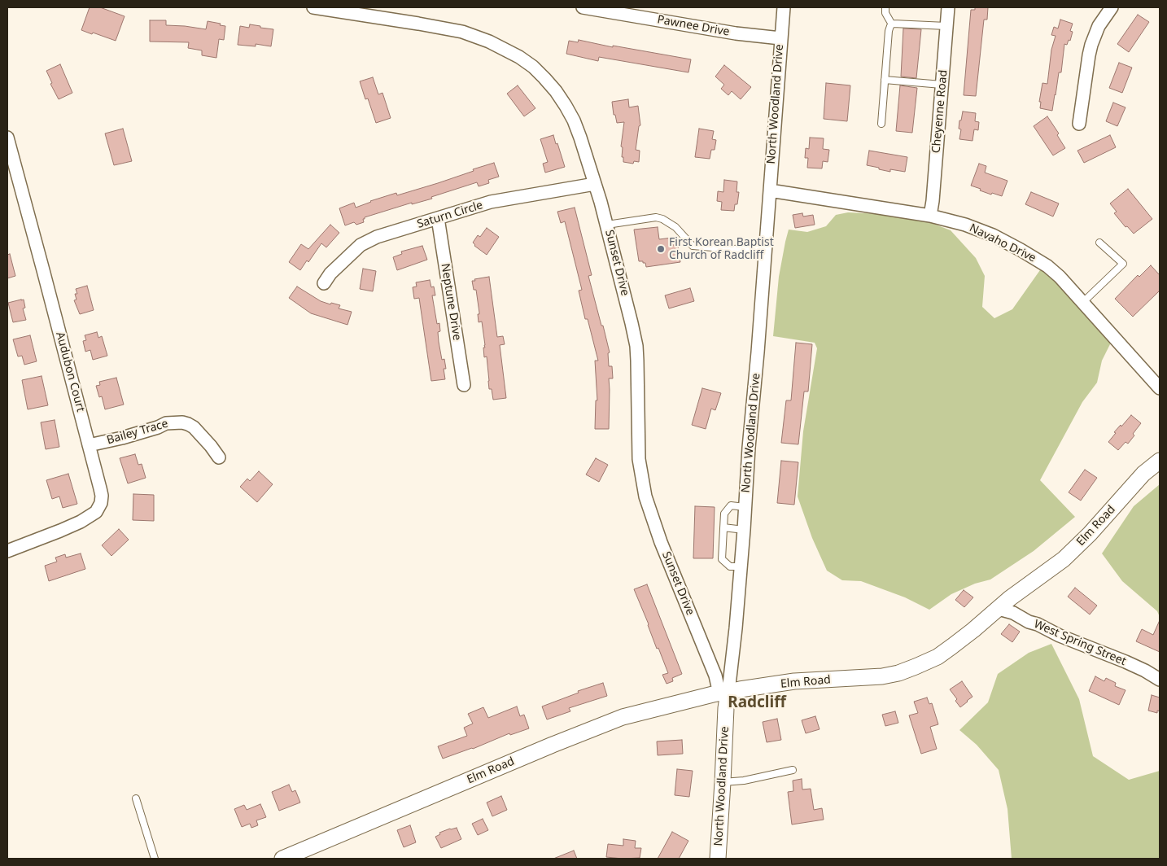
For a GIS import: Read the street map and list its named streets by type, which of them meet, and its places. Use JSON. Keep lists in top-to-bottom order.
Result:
{
  "streets": {
    "street": [
      "Pawnee Drive",
      "North Woodland Drive",
      "Cheyenne Road",
      "Saturn Circle",
      "Navaho Drive",
      "Sunset Drive",
      "Neptune Drive",
      "Audubon Court",
      "Bailey Trace",
      "Elm Road",
      "West Spring Street"
    ]
  },
  "crossings": [
    ["Pawnee Drive", "North Woodland Drive"],
    ["North Woodland Drive", "Navaho Drive"],
    ["North Woodland Drive", "Sunset Drive"],
    ["North Woodland Drive", "Elm Road"],
    ["Cheyenne Road", "Navaho Drive"],
    ["Saturn Circle", "Sunset Drive"],
    ["Saturn Circle", "Neptune Drive"],
    ["Sunset Drive", "Elm Road"],
    ["Audubon Court", "Bailey Trace"],
    ["Elm Road", "West Spring Street"]
  ],
  "districts": ["Radcliff"],
  "places": ["First Korean Baptist Church of Radcliff"]
}
